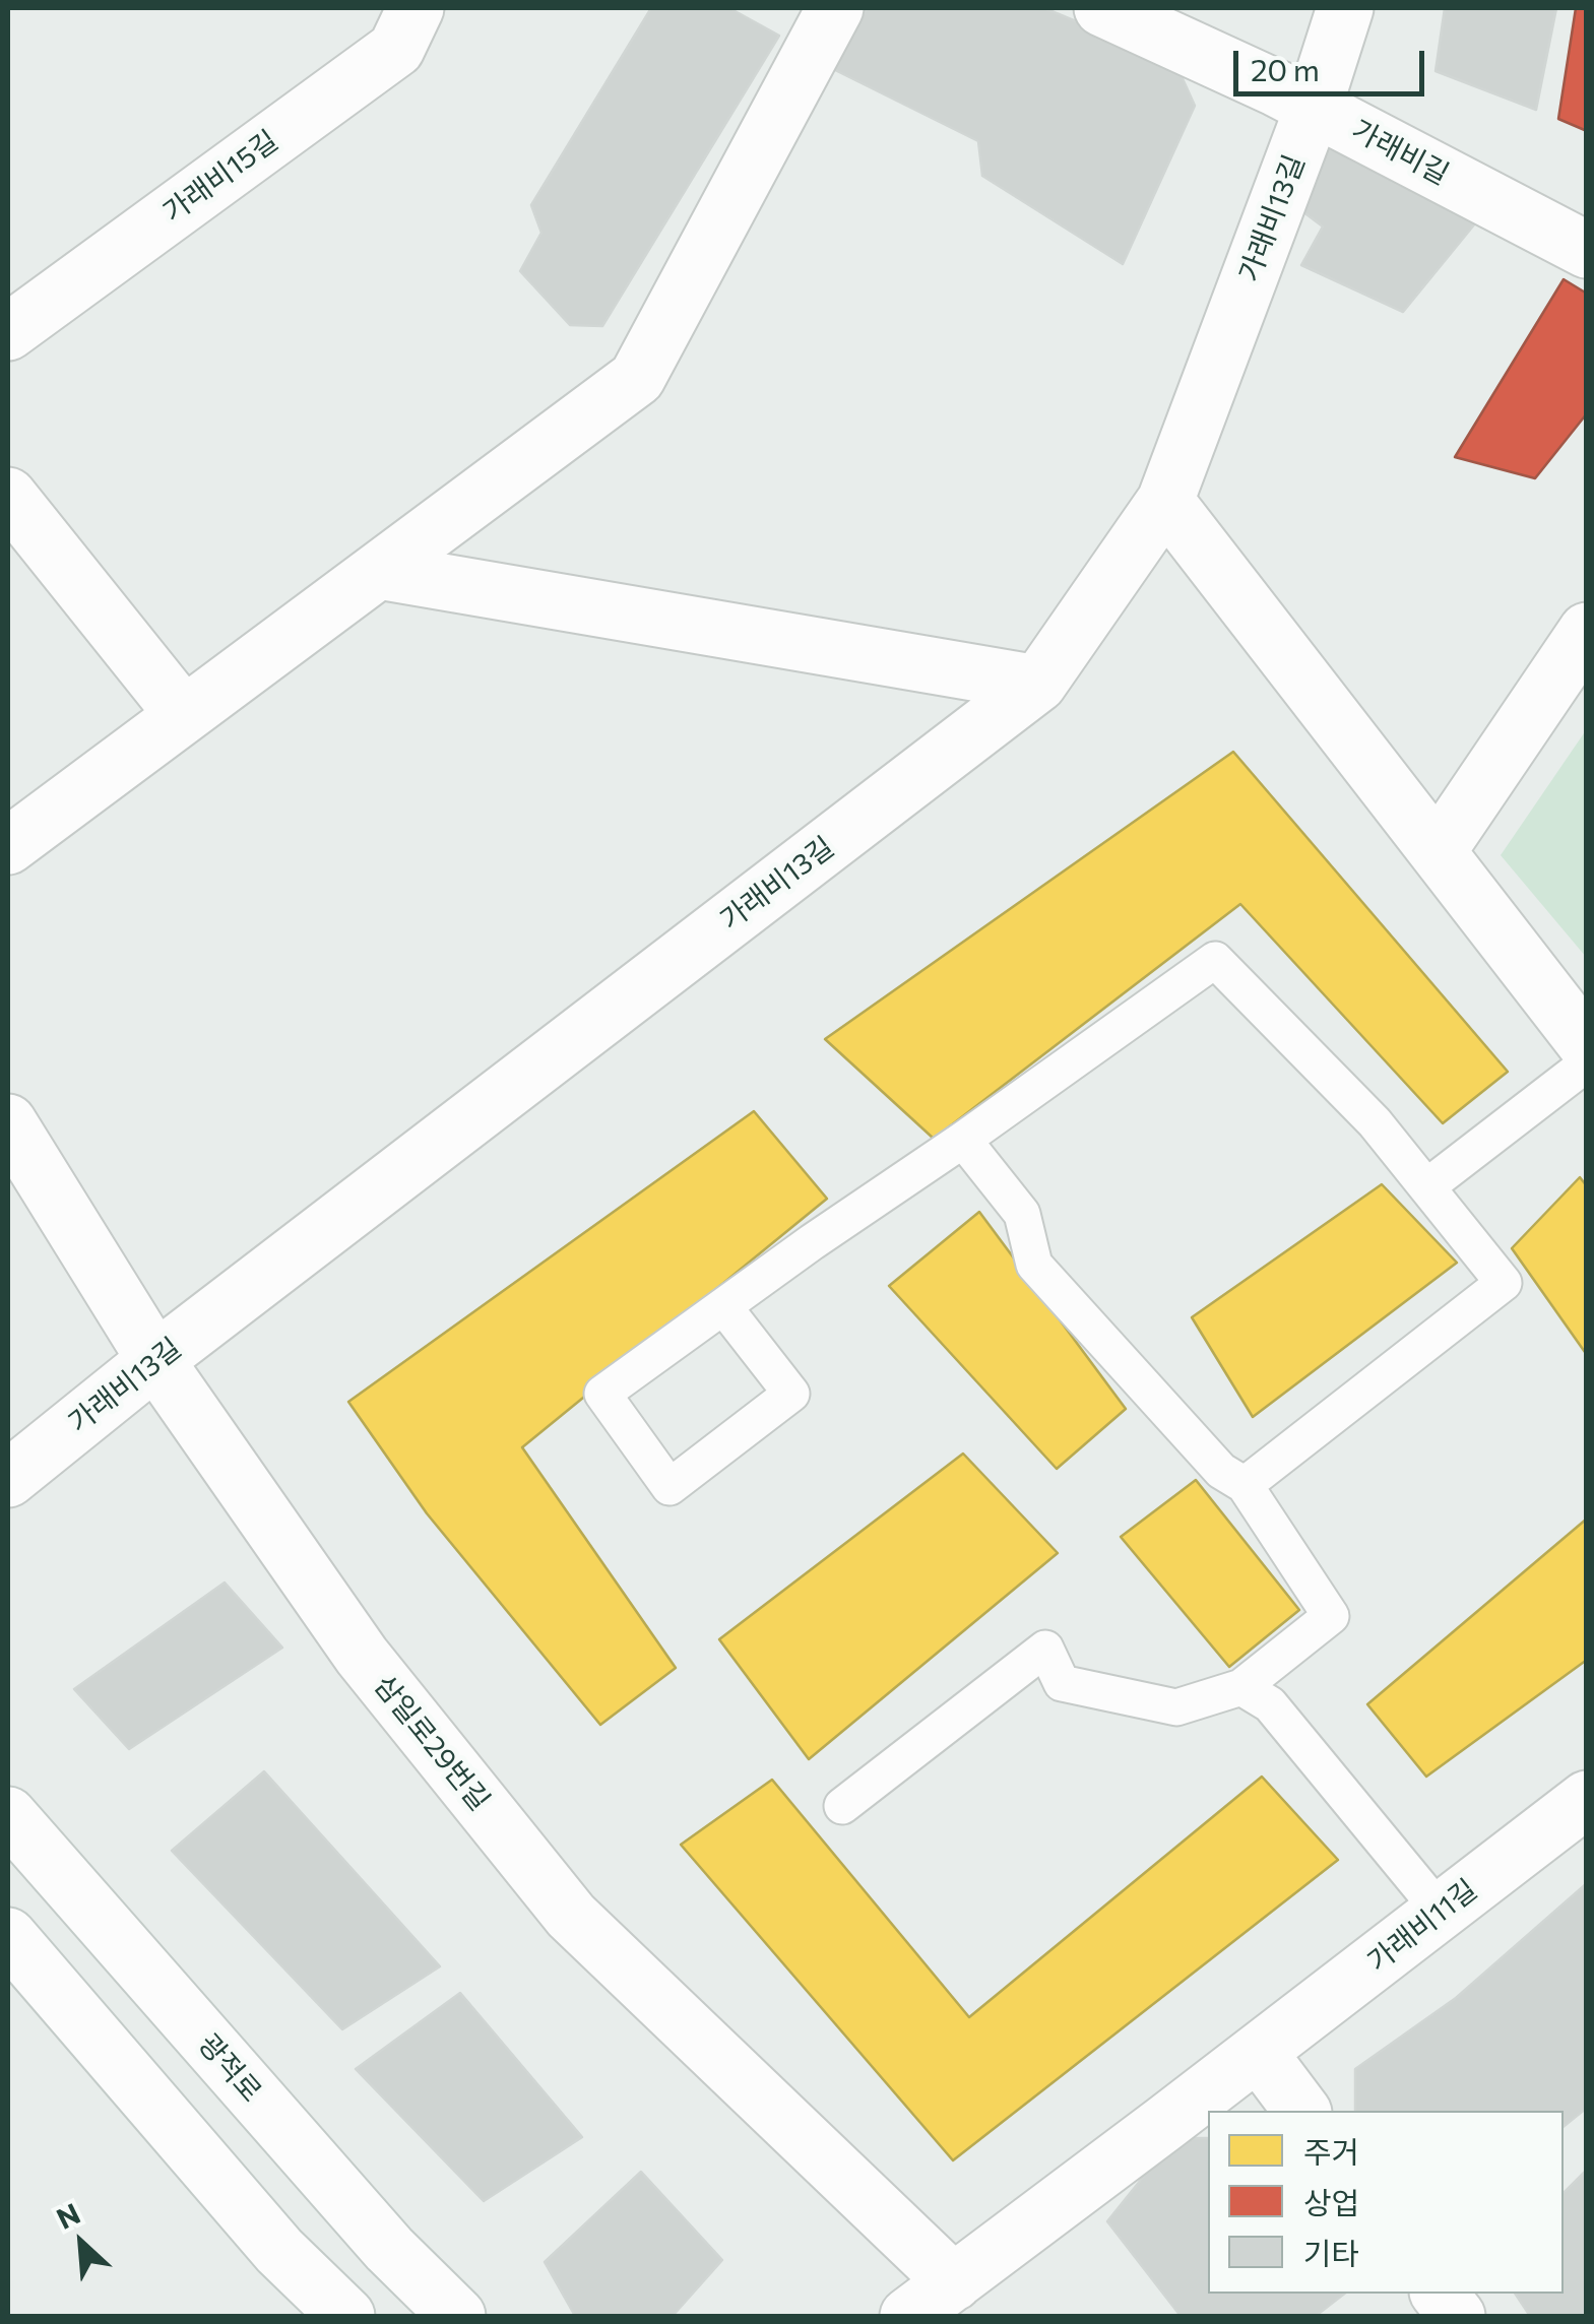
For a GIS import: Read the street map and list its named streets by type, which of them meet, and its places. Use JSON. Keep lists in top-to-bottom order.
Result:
{
  "streets": {
    "street": [
      "가래비길",
      "가래비15길",
      "가래비13길",
      "삼일로29번길",
      "가래비11길",
      "광적로"
    ]
  },
  "crossings": [
    ["가래비길", "가래비13길"],
    ["가래비13길", "삼일로29번길"]
  ],
  "legend": ["주거", "상업", "기타"],
  "scale_bar": "20 m",
  "north": "top left"
}
